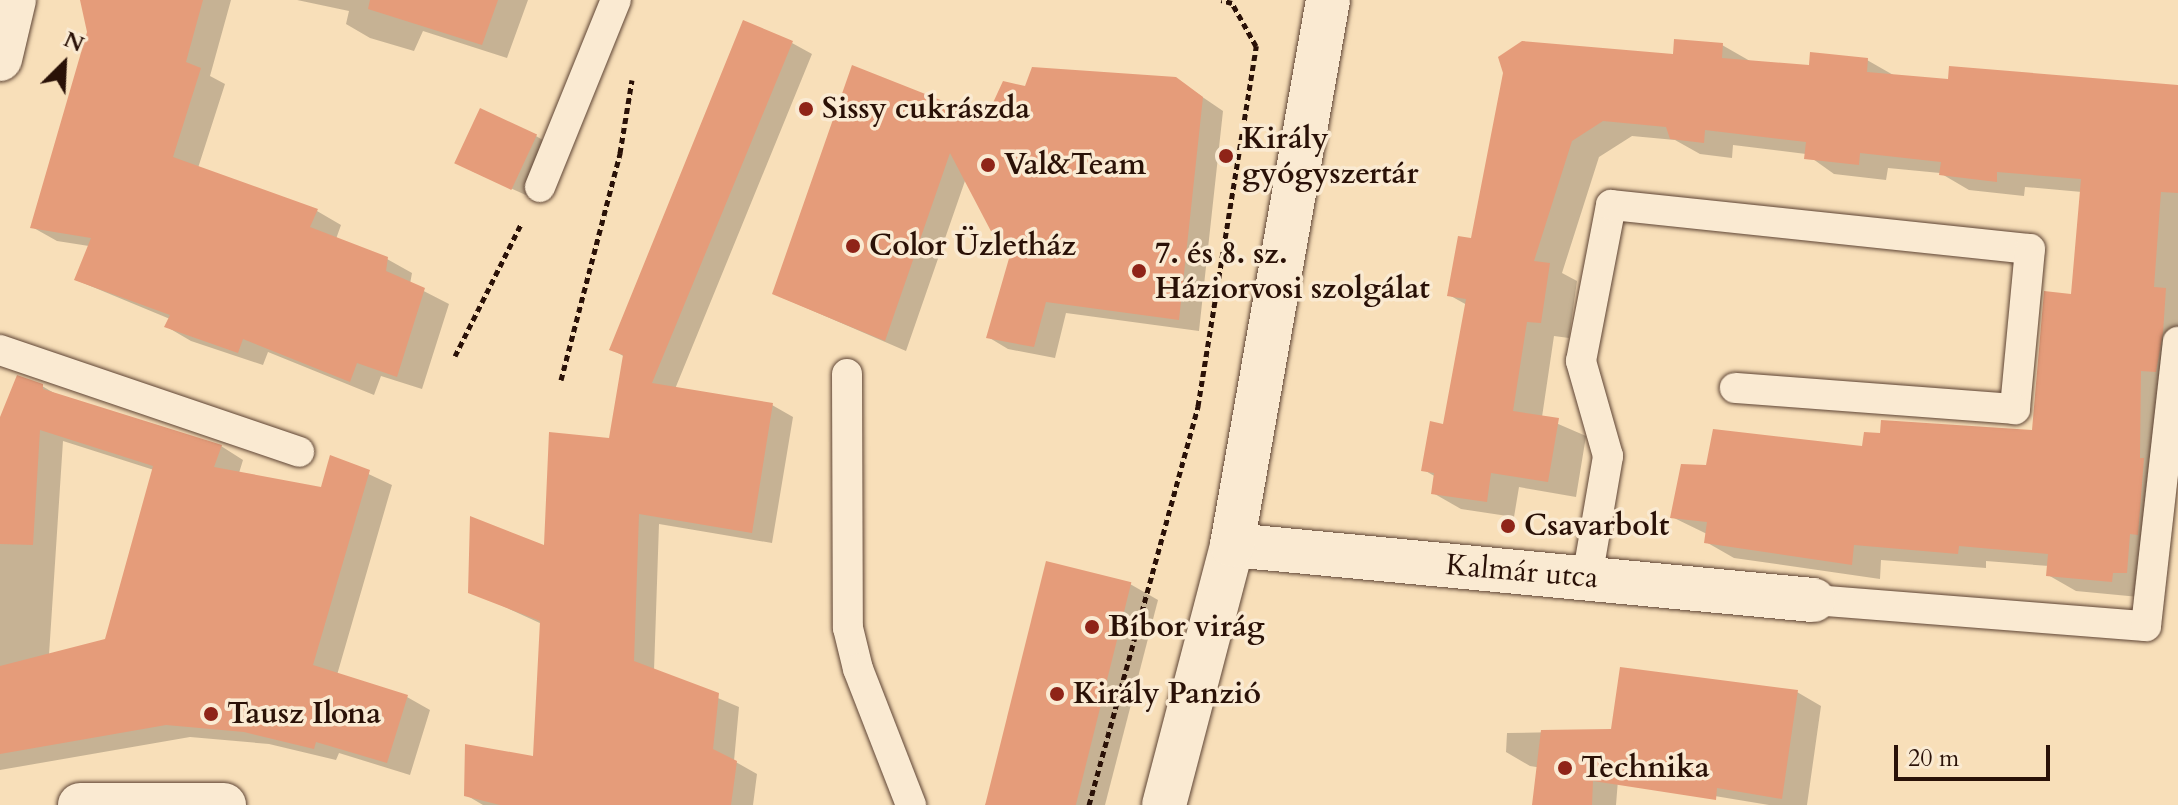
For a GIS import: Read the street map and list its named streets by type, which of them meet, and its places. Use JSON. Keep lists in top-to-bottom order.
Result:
{
  "streets": {
    "street": ["Kalmár utca"]
  },
  "places": [
    "Sissy cukrászda",
    "Király gyógyszertár",
    "Val&Team",
    "Color Üzletház",
    "7. és 8. sz. Háziorvosi szolgálat",
    "Csavarbolt",
    "Bíbor virág",
    "Király Panzió",
    "Tausz Ilona",
    "Technika"
  ],
  "scale_bar": "20 m",
  "north": "top right"
}
